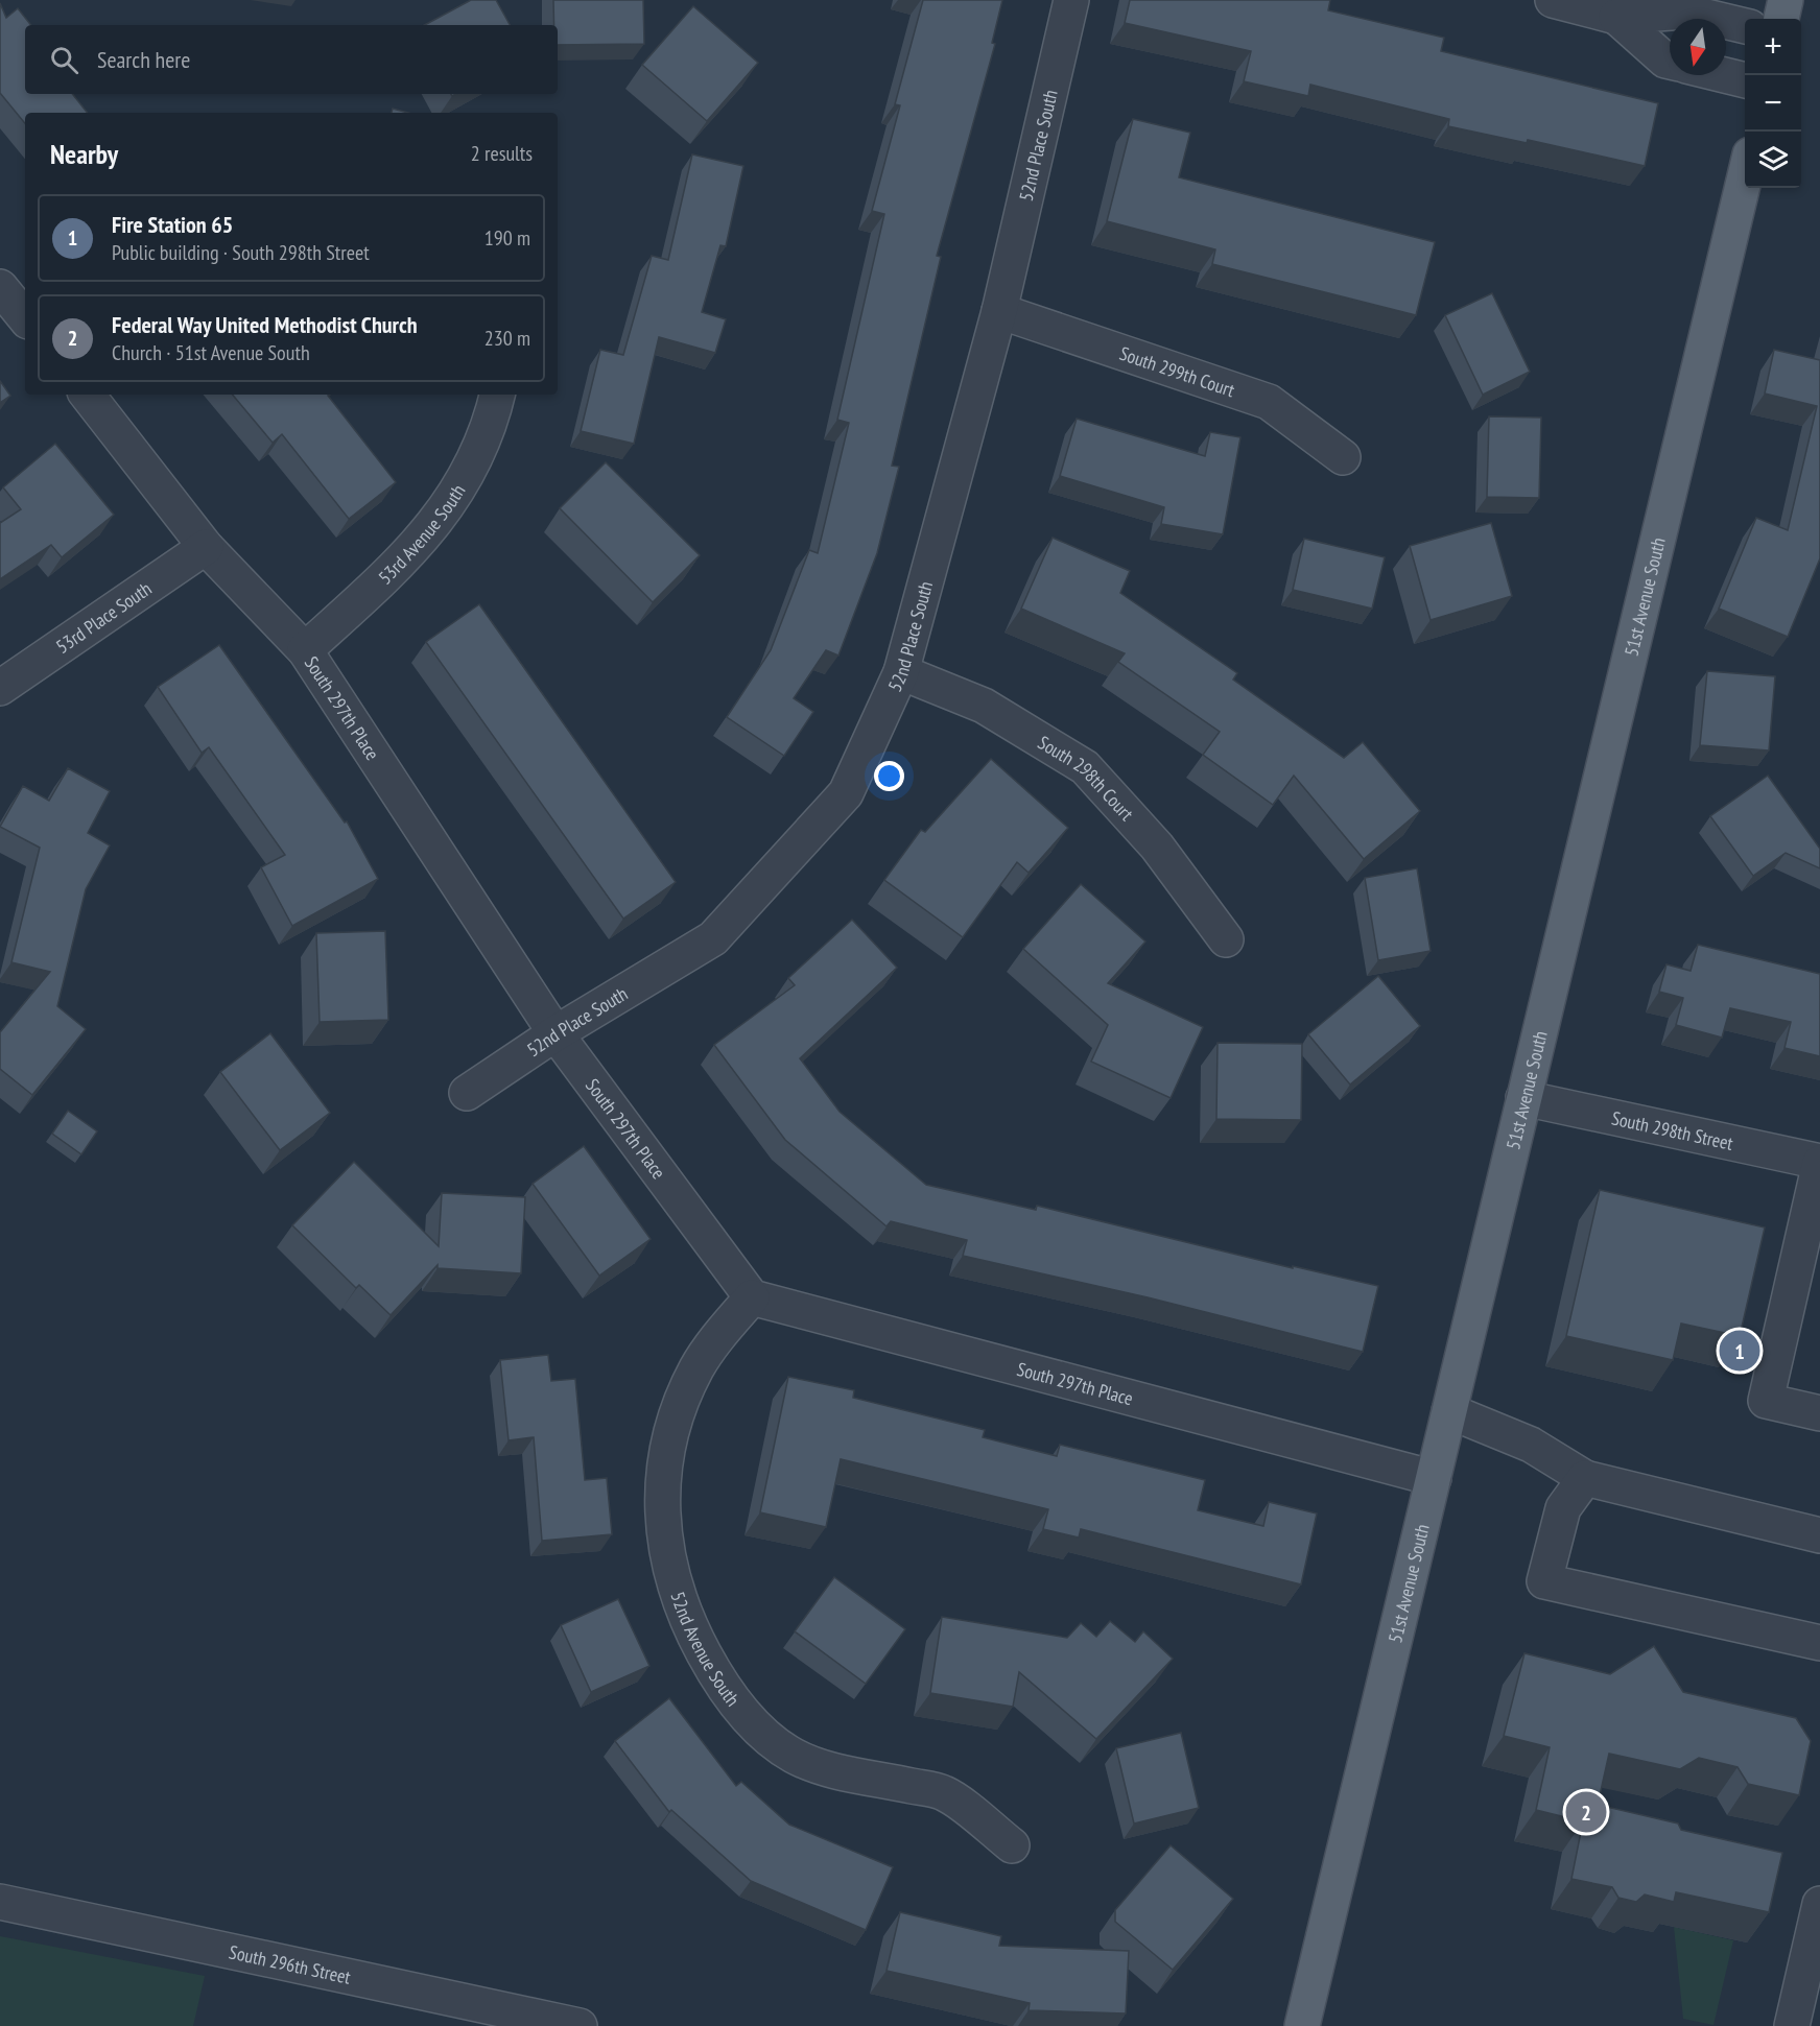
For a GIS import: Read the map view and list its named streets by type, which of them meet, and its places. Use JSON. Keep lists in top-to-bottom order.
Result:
{
  "streets": {
    "main road": ["51st Avenue South"],
    "street": [
      "52nd Place South",
      "South 299th Court",
      "53rd Avenue South",
      "53rd Place South",
      "South 297th Place",
      "South 298th Court",
      "South 298th Street",
      "52nd Avenue South",
      "South 296th Street"
    ]
  },
  "crossings": [
    ["52nd Place South", "South 299th Court"],
    ["52nd Place South", "South 297th Place"],
    ["52nd Place South", "South 298th Court"],
    ["53rd Avenue South", "South 297th Place"],
    ["51st Avenue South", "South 297th Place"],
    ["51st Avenue South", "South 298th Street"],
    ["53rd Place South", "South 297th Place"],
    ["South 297th Place", "52nd Avenue South"]
  ],
  "north": "bottom",
  "page": {
    "map_buttons": ["+", "−"],
    "search": "Search here",
    "heading": ["Nearby", "2 results"],
    "list": [
      {
        "mark": "1",
        "name": "Fire Station 65",
        "note": "Public building · South 298th Street",
        "value": "190 m"
      },
      {
        "mark": "2",
        "name": "Federal Way United Methodist Church",
        "note": "Church · 51st Avenue South",
        "value": "230 m"
      }
    ],
    "pins": ["1", "2"]
  }
}
